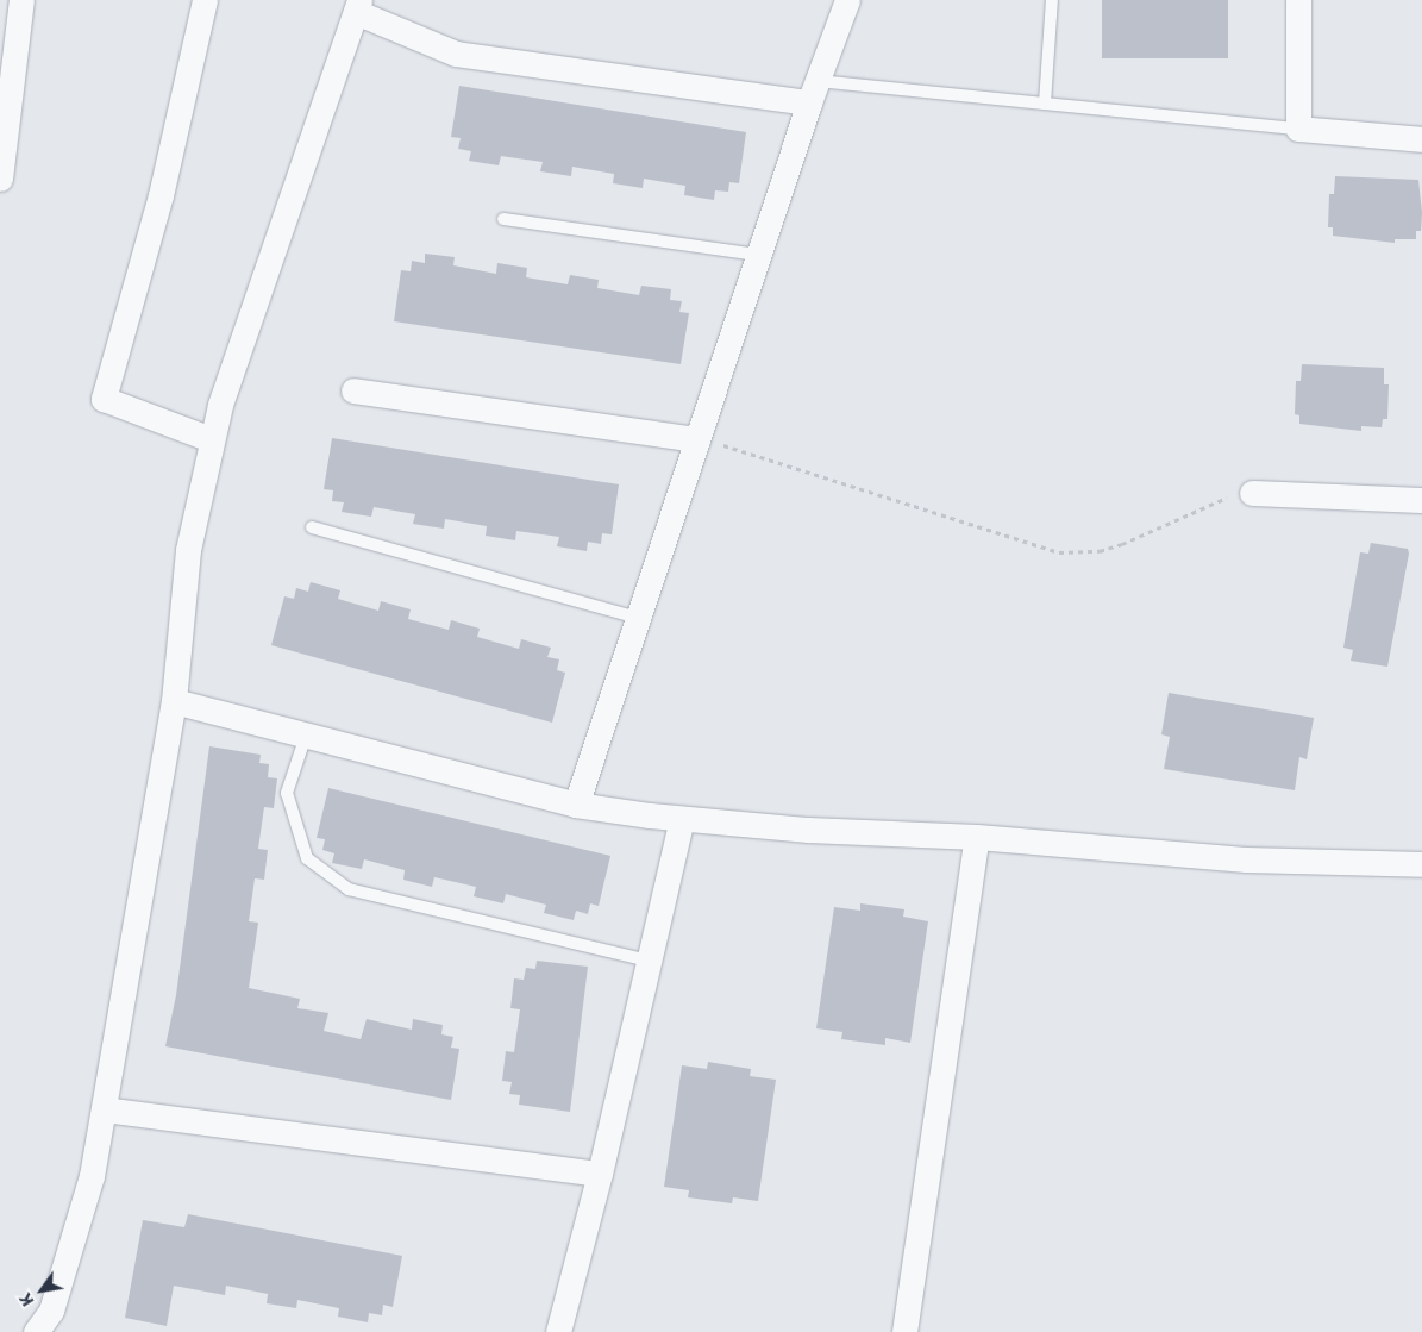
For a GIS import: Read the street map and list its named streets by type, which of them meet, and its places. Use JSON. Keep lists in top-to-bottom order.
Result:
{
  "north": "bottom left"
}
